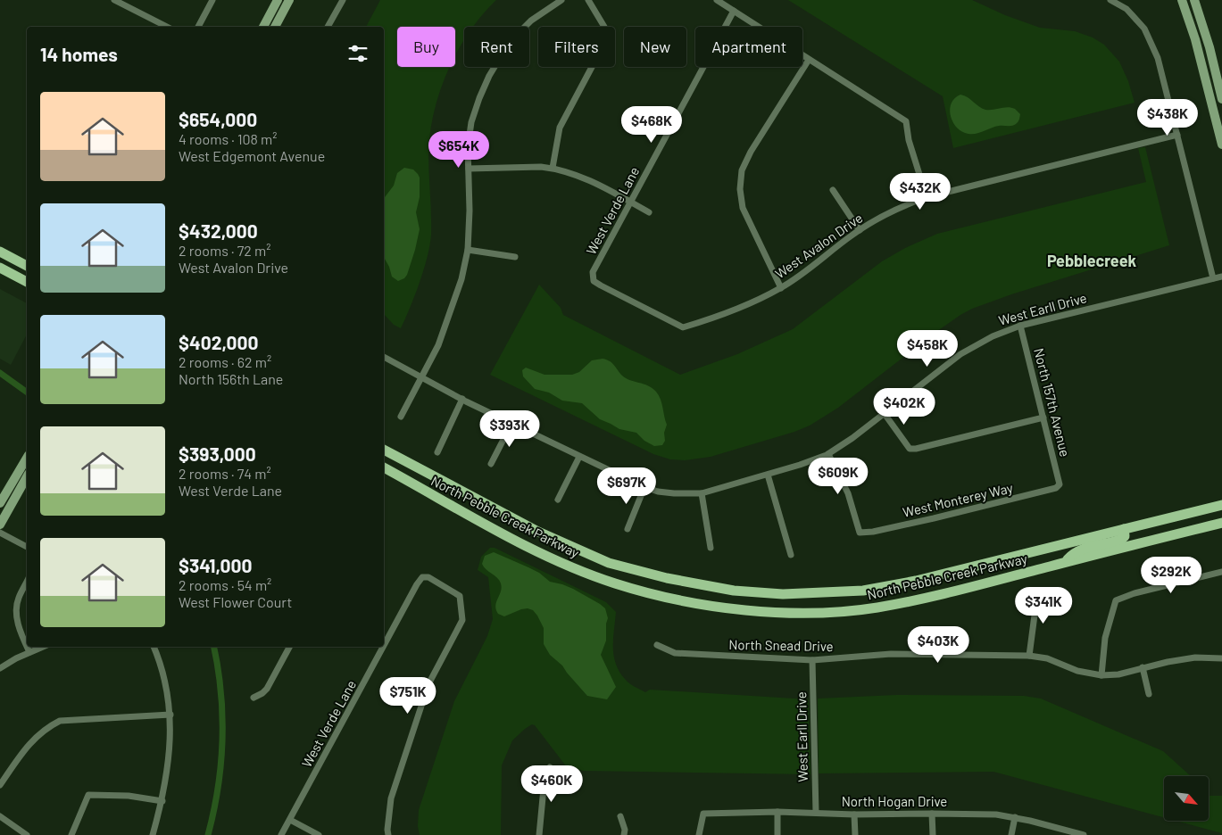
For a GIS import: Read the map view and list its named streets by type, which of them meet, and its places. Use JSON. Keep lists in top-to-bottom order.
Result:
{
  "streets": {
    "main road": ["North Pebble Creek Parkway"],
    "street": [
      "West Verde Lane",
      "West Avalon Drive",
      "West Earll Drive",
      "North 157th Avenue",
      "West Monterey Way",
      "North Snead Drive",
      "North Hogan Drive"
    ]
  },
  "crossings": [
    ["West Verde Lane", "West Avalon Drive"],
    ["West Earll Drive", "North 157th Avenue"],
    ["West Earll Drive", "West Monterey Way"],
    ["West Earll Drive", "North Snead Drive"],
    ["West Earll Drive", "North Hogan Drive"],
    ["North 157th Avenue", "West Monterey Way"]
  ],
  "districts": ["Pebblecreek"],
  "north": "bottom right",
  "page": {
    "chip": [
      "Buy",
      "Rent",
      "Filters",
      "New",
      "Apartment"
    ],
    "heading": "14 homes",
    "list": [
      {
        "name": "$654,000",
        "note": "4 rooms · 108 m² · West Edgemont Avenue"
      },
      {
        "name": "$432,000",
        "note": "2 rooms · 72 m² · West Avalon Drive"
      },
      {
        "name": "$402,000",
        "note": "2 rooms · 62 m² · North 156th Lane"
      },
      {
        "name": "$393,000",
        "note": "2 rooms · 74 m² · West Verde Lane"
      },
      {
        "name": "$341,000",
        "note": "2 rooms · 54 m² · West Flower Court"
      }
    ],
    "price": [
      "$438K",
      "$468K",
      "$654K",
      "$432K",
      "$458K",
      "$402K",
      "$393K",
      "$609K",
      "$697K",
      "$292K",
      "$341K",
      "$403K",
      "$751K",
      "$460K"
    ]
  }
}
